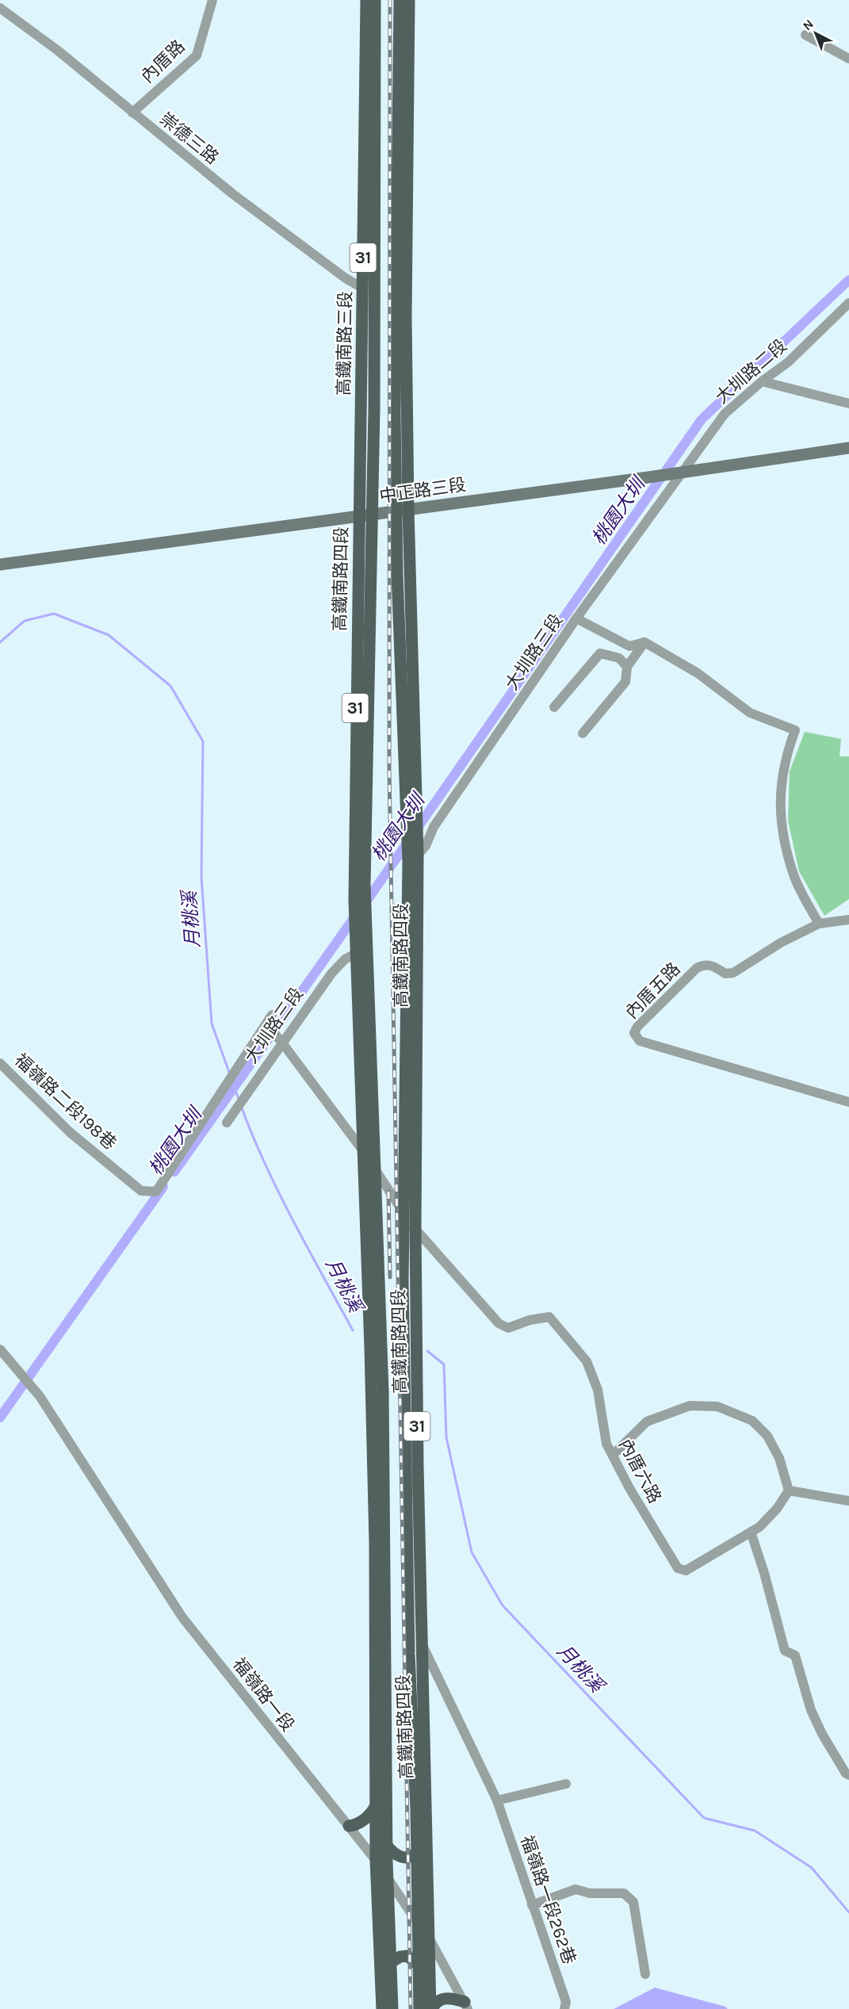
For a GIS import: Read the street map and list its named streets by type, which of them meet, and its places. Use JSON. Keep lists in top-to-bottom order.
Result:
{
  "streets": {
    "main road": [
      "31",
      "高鐵南路三段",
      "中正路三段",
      "高鐵南路四段"
    ],
    "street": [
      "內厝路",
      "崇德三路",
      "大圳路二段",
      "大圳路三段",
      "內厝五路",
      "福嶺路二段198巷",
      "內厝六路",
      "福嶺路一段",
      "福嶺路一段262巷"
    ]
  },
  "crossings": [
    ["內厝路", "崇德三路"],
    ["崇德三路", "高鐵南路三段"],
    ["31", "中正路三段"],
    ["31", "高鐵南路四段"],
    ["31", "大圳路三段"],
    ["高鐵南路三段", "中正路三段"],
    ["高鐵南路三段", "高鐵南路四段"],
    ["大圳路二段", "中正路三段"],
    ["大圳路二段", "大圳路三段"],
    ["中正路三段", "高鐵南路四段"],
    ["中正路三段", "大圳路三段"],
    ["高鐵南路四段", "大圳路三段"],
    ["高鐵南路四段", "內厝六路"],
    ["高鐵南路四段", "福嶺路一段"],
    ["高鐵南路四段", "福嶺路一段262巷"],
    ["大圳路三段", "福嶺路二段198巷"]
  ],
  "water": ["桃園大圳", "月桃溪"],
  "north": "top left"
}
